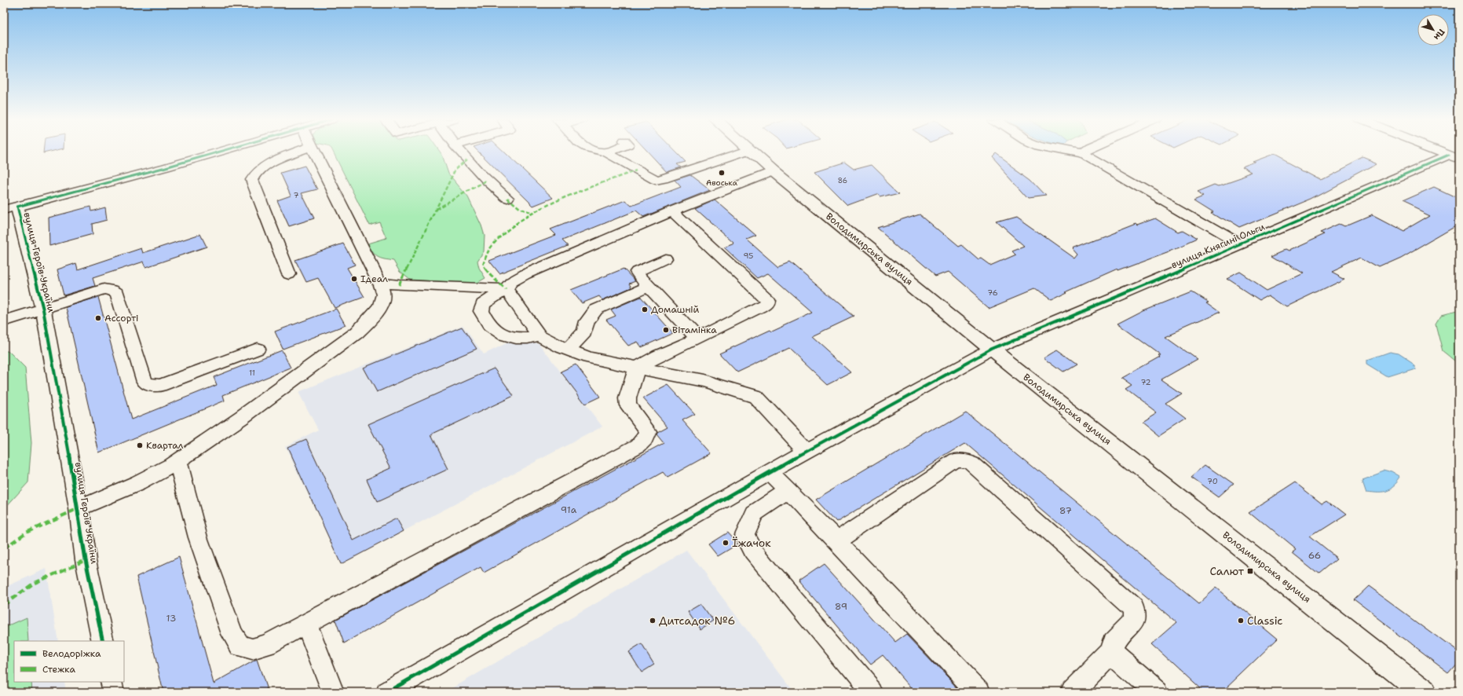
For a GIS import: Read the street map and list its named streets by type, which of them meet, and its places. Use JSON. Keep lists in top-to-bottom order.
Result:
{
  "streets": {
    "main road": ["Володимирська вулиця"],
    "street": ["вулиця Княгині Ольги", "вулиця Героїв України"]
  },
  "crossings": [
    ["вулиця Княгині Ольги", "Володимирська вулиця"]
  ],
  "places": {
    "other": [
      "Авоська",
      "Ідеал",
      "Домашній",
      "Ассорті",
      "Вітамінка",
      "Квартал",
      "Їжачок",
      "Дитсадок №6",
      "Classic"
    ],
    "transit": ["Салют"]
  },
  "house_numbers": [
    "86",
    "7",
    "95",
    "76",
    "11",
    "72",
    "70",
    "91а",
    "87",
    "66",
    "89",
    "13"
  ],
  "legend": ["Велодоріжка", "Стежка"],
  "north": "bottom right"
}
